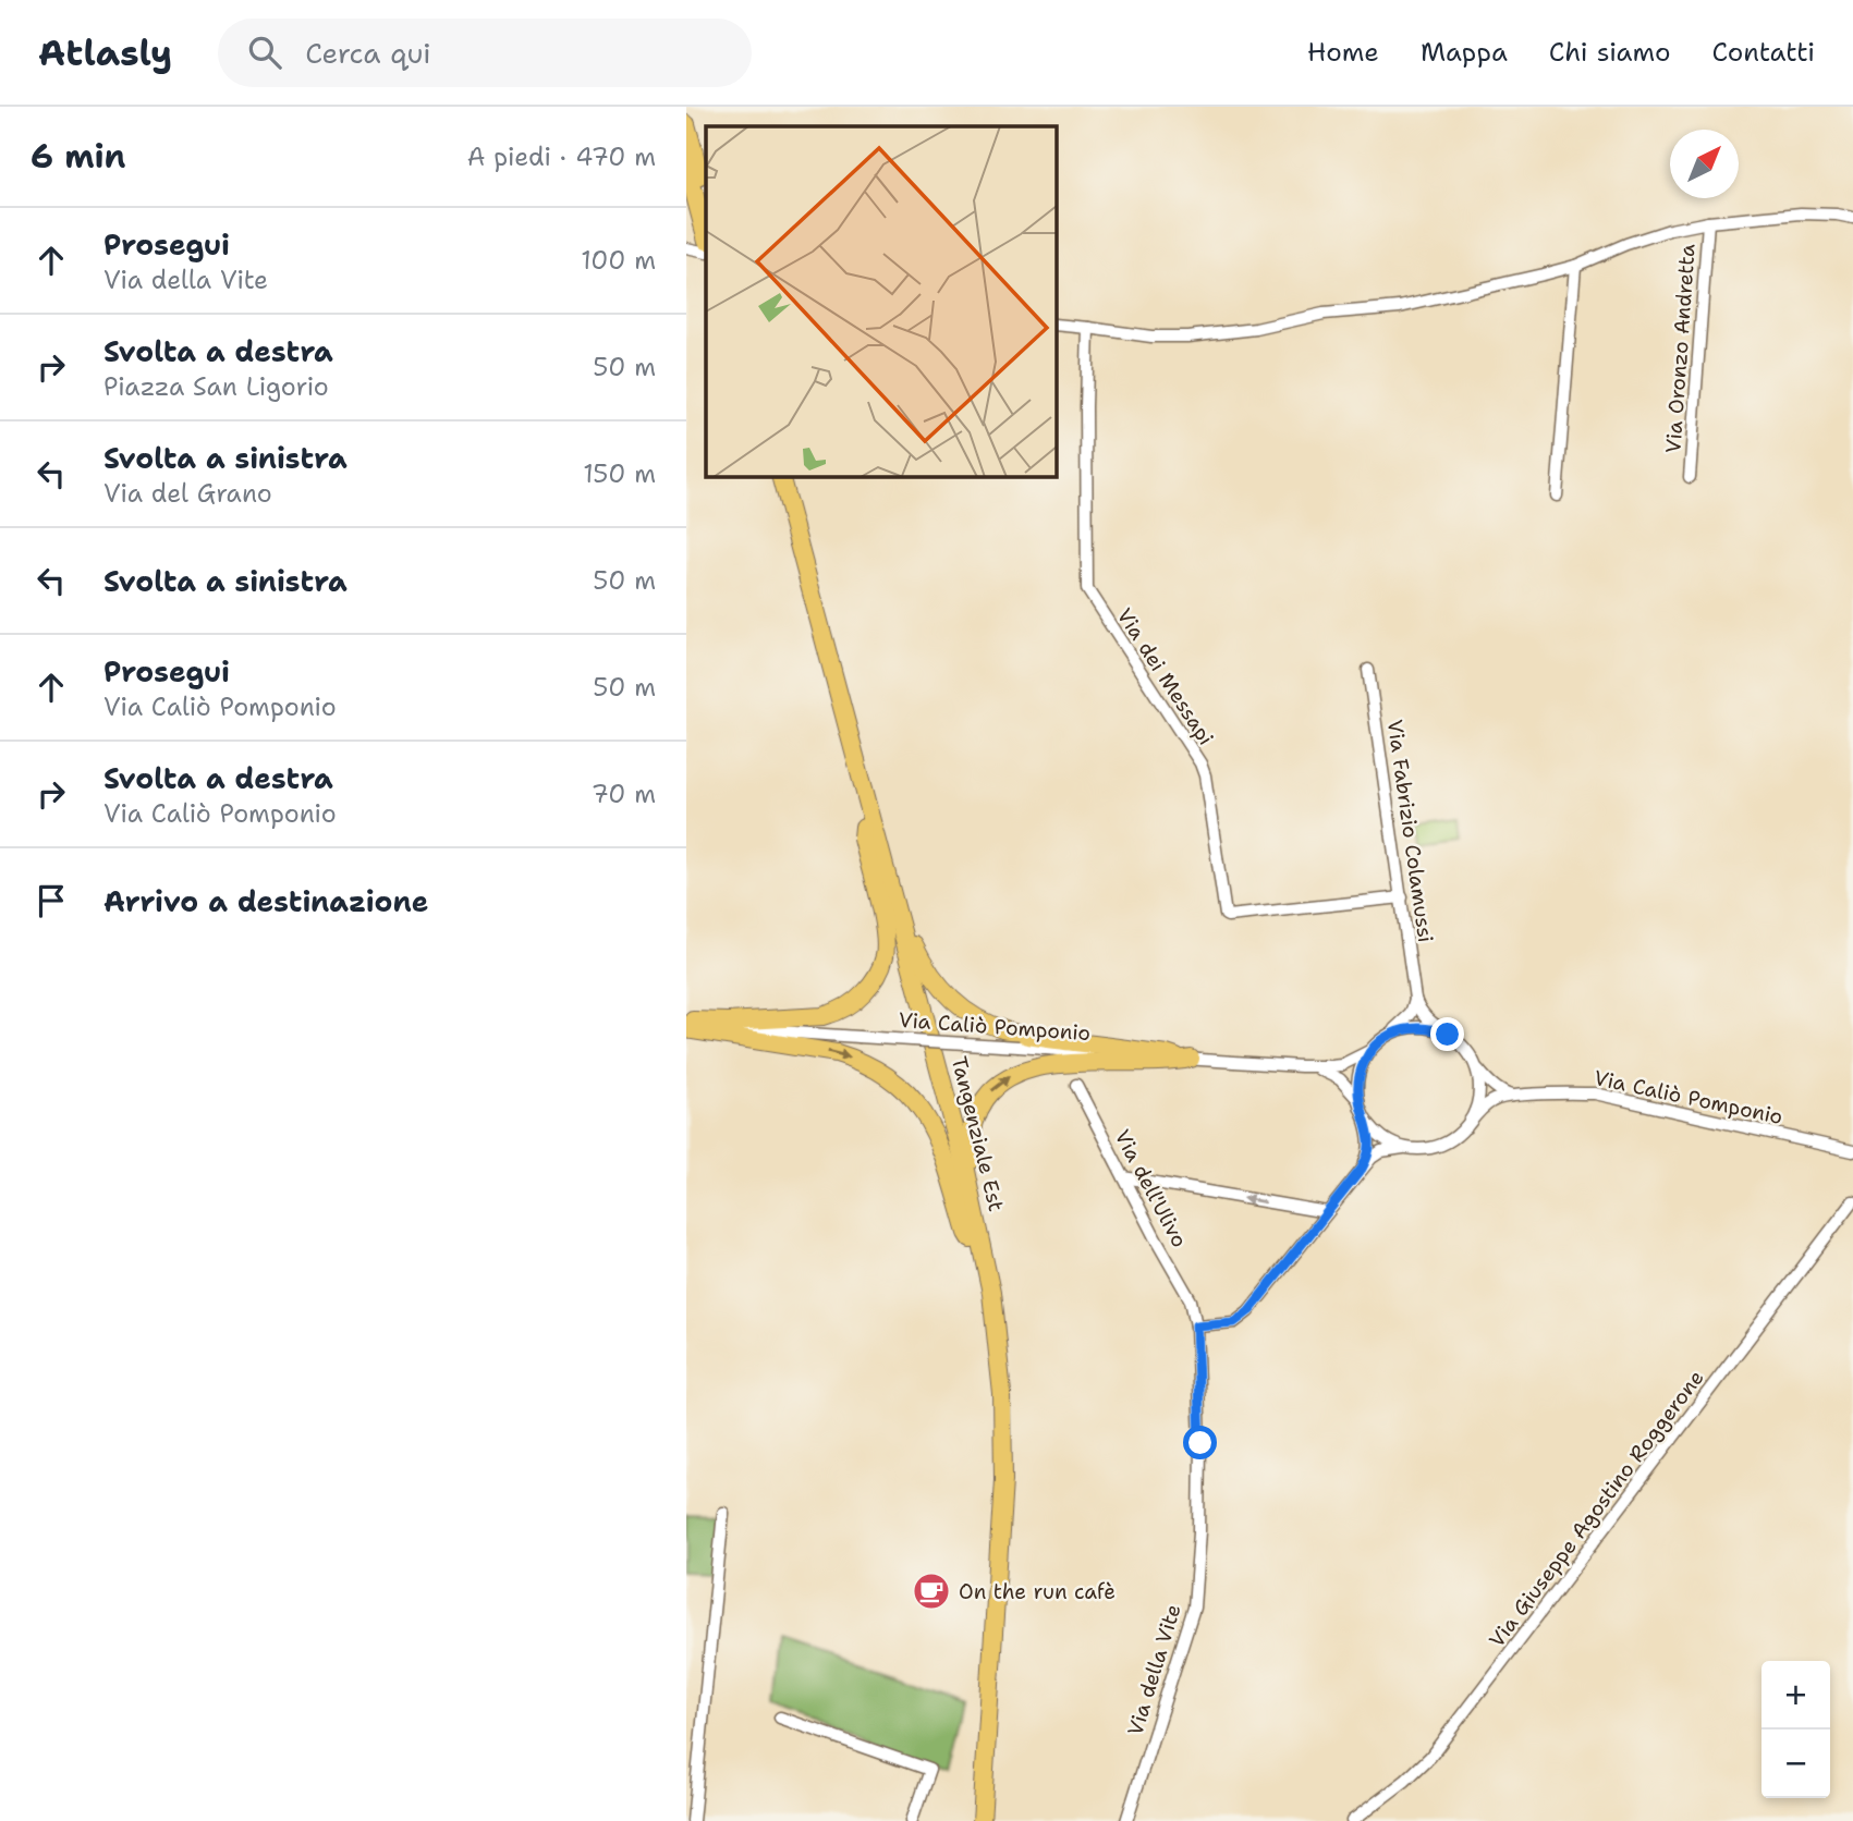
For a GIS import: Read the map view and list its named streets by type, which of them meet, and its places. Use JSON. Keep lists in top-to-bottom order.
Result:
{
  "streets": {
    "highway": ["Tangenziale Est"],
    "street": [
      "Via Oronzo Andretta",
      "Via dei Messapi",
      "Via Fabrizio Colamussi",
      "Via Caliò Pomponio",
      "Via dell'Ulivo",
      "Via Giuseppe Agostino Roggerone",
      "Via della Vite"
    ]
  },
  "crossings": [
    ["Via dei Messapi", "Via Fabrizio Colamussi"],
    ["Via dell'Ulivo", "Via della Vite"]
  ],
  "places": {
    "cafe": ["On the run cafè"]
  },
  "north": "top right",
  "page": {
    "header": "Atlasly",
    "search": "Cerca qui",
    "nav": [
      "Home",
      "Mappa",
      "Chi siamo",
      "Contatti"
    ],
    "heading": ["6 min", "A piedi · 470 m"],
    "list": [
      ["Prosegui", "Via della Vite", "100 m"],
      ["Svolta a destra", "Piazza San Ligorio", "50 m"],
      ["Svolta a sinistra", "Via del Grano", "150 m"],
      ["Svolta a sinistra", "50 m"],
      ["Prosegui", "Via Caliò Pomponio", "50 m"],
      ["Svolta a destra", "Via Caliò Pomponio", "70 m"],
      "Arrivo a destinazione"
    ],
    "map_buttons": ["+", "−"]
  }
}
